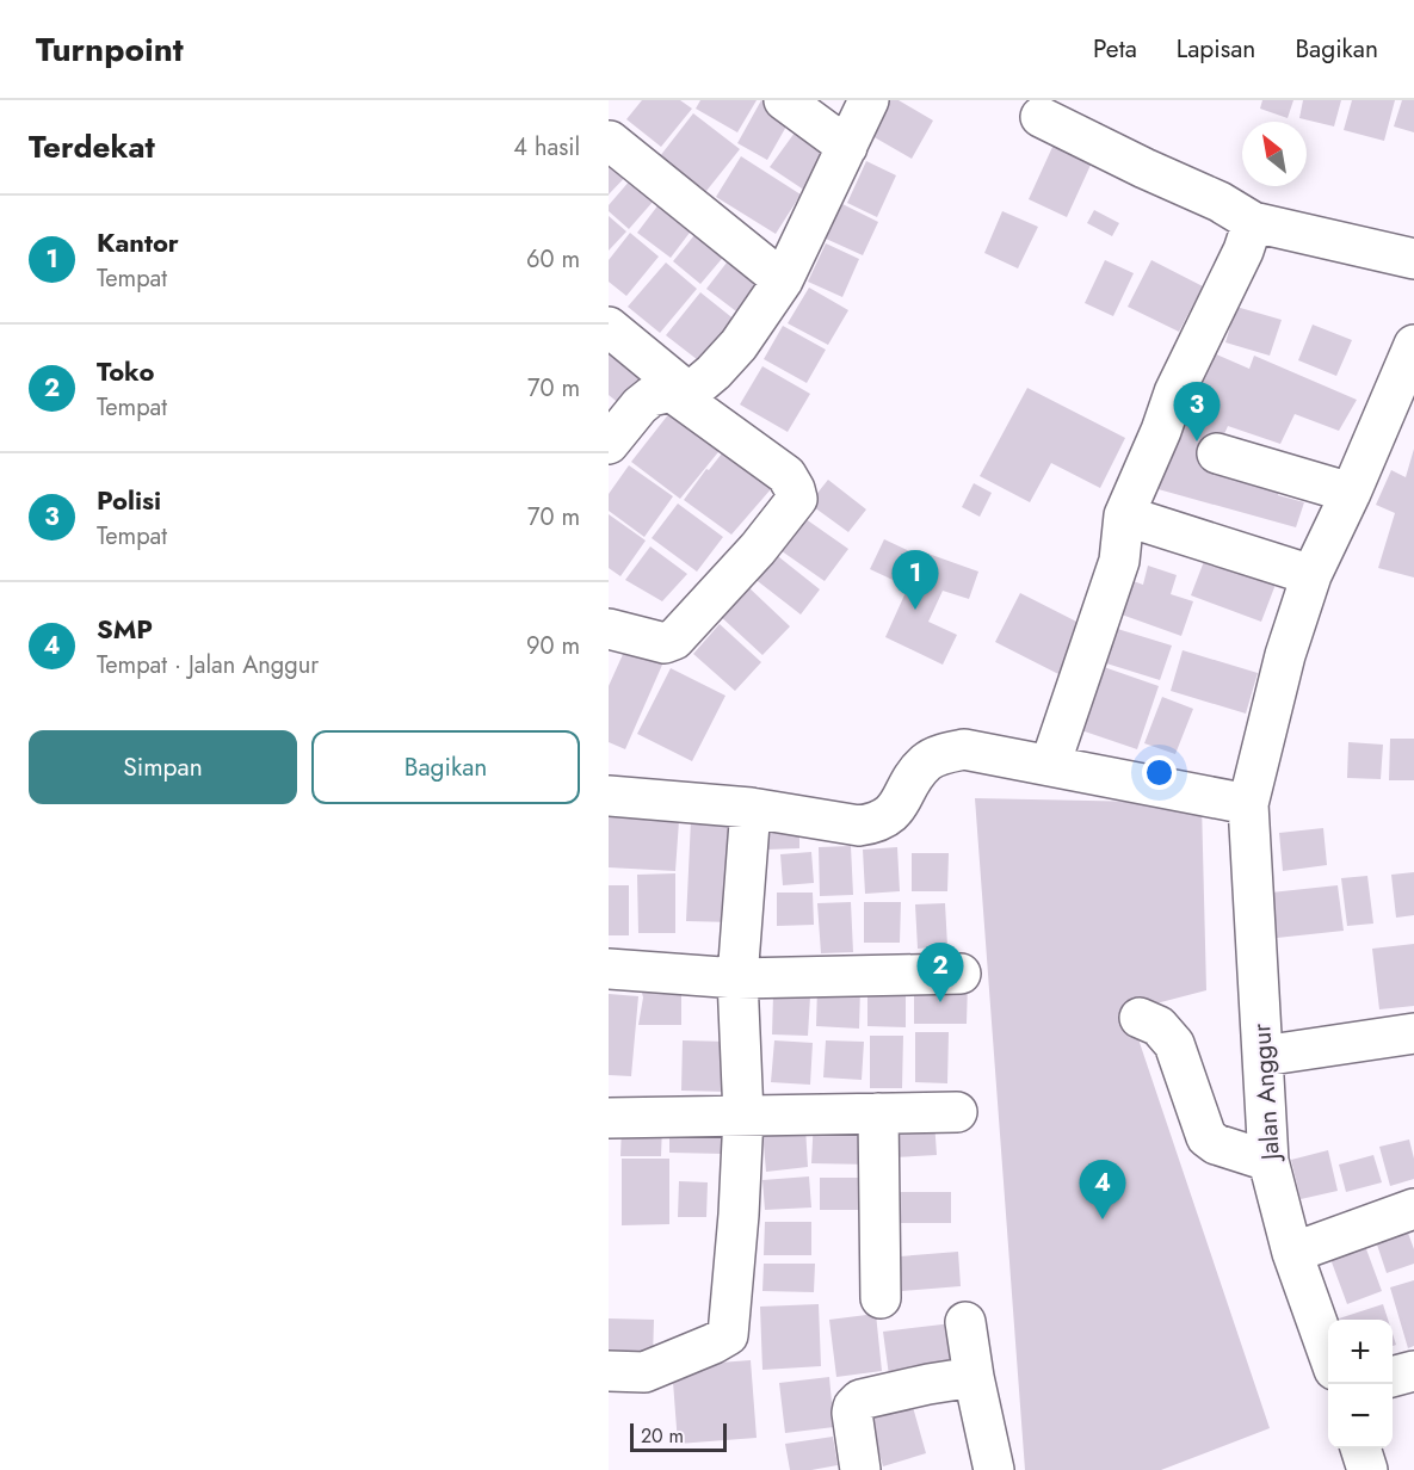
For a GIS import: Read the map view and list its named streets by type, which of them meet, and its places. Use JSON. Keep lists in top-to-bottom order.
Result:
{
  "streets": {
    "street": ["Jalan Anggur"]
  },
  "scale_bar": "20 m",
  "north": "top left",
  "page": {
    "header": "Turnpoint",
    "nav": ["Peta", "Lapisan", "Bagikan"],
    "heading": ["Terdekat", "4 hasil"],
    "list": [
      {
        "mark": "1",
        "name": "Kantor",
        "note": "Tempat",
        "value": "60 m"
      },
      {
        "mark": "2",
        "name": "Toko",
        "note": "Tempat",
        "value": "70 m"
      },
      {
        "mark": "3",
        "name": "Polisi",
        "note": "Tempat",
        "value": "70 m"
      },
      {
        "mark": "4",
        "name": "SMP",
        "note": "Tempat · Jalan Anggur",
        "value": "90 m"
      }
    ],
    "pins": [
      "3",
      "1",
      "2",
      "4"
    ],
    "buttons": ["Simpan", "Bagikan"],
    "map_buttons": ["+", "−"],
    "scale": "20 m"
  }
}
